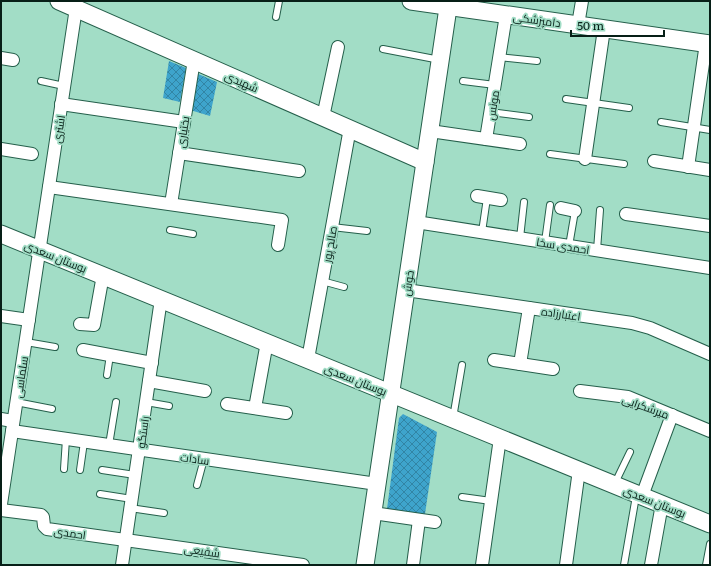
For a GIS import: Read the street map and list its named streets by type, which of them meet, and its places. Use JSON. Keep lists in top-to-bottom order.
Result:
{
  "streets": {
    "street": [
      "دامپزشکی",
      "شهیدی",
      "مونس",
      "اشتری",
      "بختیاری",
      "صالح پور",
      "احمدی سخا",
      "بوستان سعدی",
      "خوش",
      "اعتبارزاده",
      "سلماسی",
      "میرشکرایی",
      "راستگو",
      "سادات",
      "احمدی",
      "شفیعی"
    ]
  },
  "crossings": [
    ["دامپزشکی", "مونس"],
    ["دامپزشکی", "خوش"],
    ["شهیدی", "اشتری"],
    ["شهیدی", "بختیاری"],
    ["شهیدی", "صالح پور"],
    ["شهیدی", "خوش"],
    ["اشتری", "بوستان سعدی"],
    ["اشتری", "سلماسی"],
    ["صالح پور", "بوستان سعدی"],
    ["احمدی سخا", "خوش"],
    ["بوستان سعدی", "خوش"],
    ["بوستان سعدی", "سلماسی"],
    ["بوستان سعدی", "راستگو"],
    ["خوش", "اعتبارزاده"],
    ["خوش", "سادات"],
    ["سلماسی", "سادات"],
    ["راستگو", "سادات"],
    ["راستگو", "احمدی"],
    ["راستگو", "شفیعی"],
    ["احمدی", "شفیعی"]
  ],
  "scale_bar": "50 m"
}
